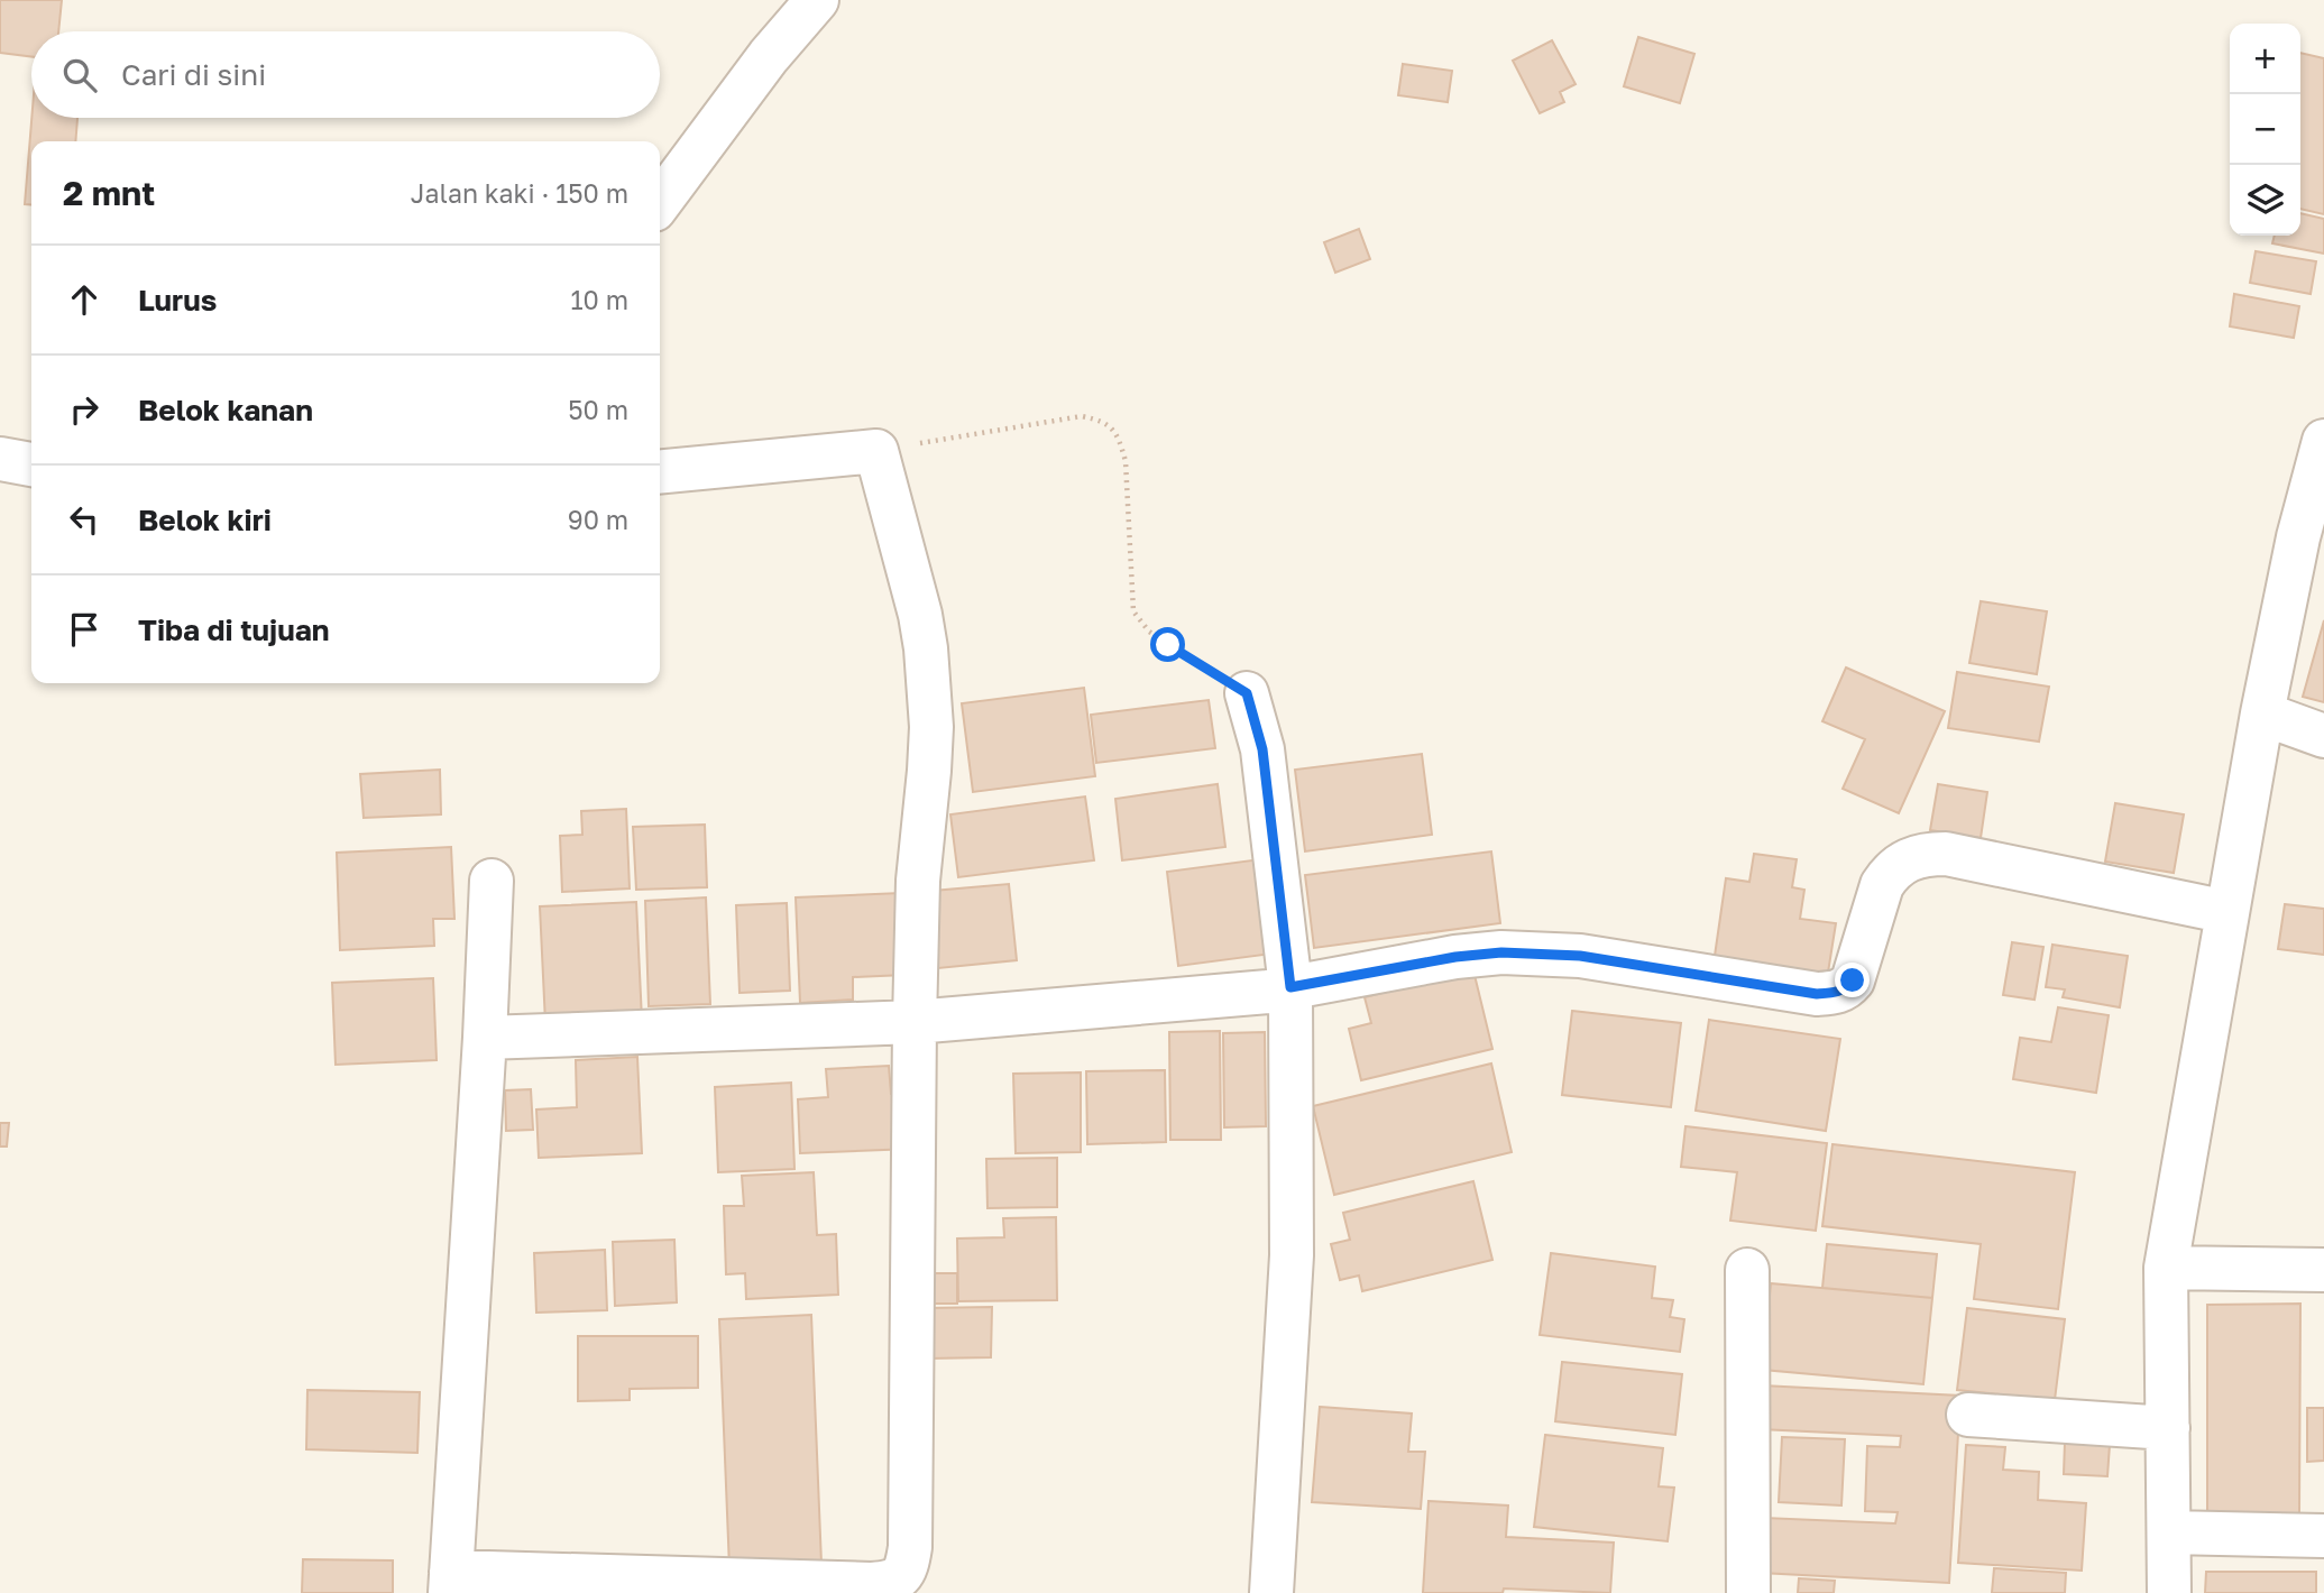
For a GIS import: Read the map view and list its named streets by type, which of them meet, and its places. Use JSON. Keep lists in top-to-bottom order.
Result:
{
  "page": {
    "map_buttons": ["+", "−"],
    "search": "Cari di sini",
    "heading": ["2 mnt", "Jalan kaki · 150 m"],
    "list": [
      ["Lurus", "10 m"],
      ["Belok kanan", "50 m"],
      ["Belok kiri", "90 m"],
      "Tiba di tujuan"
    ]
  }
}
